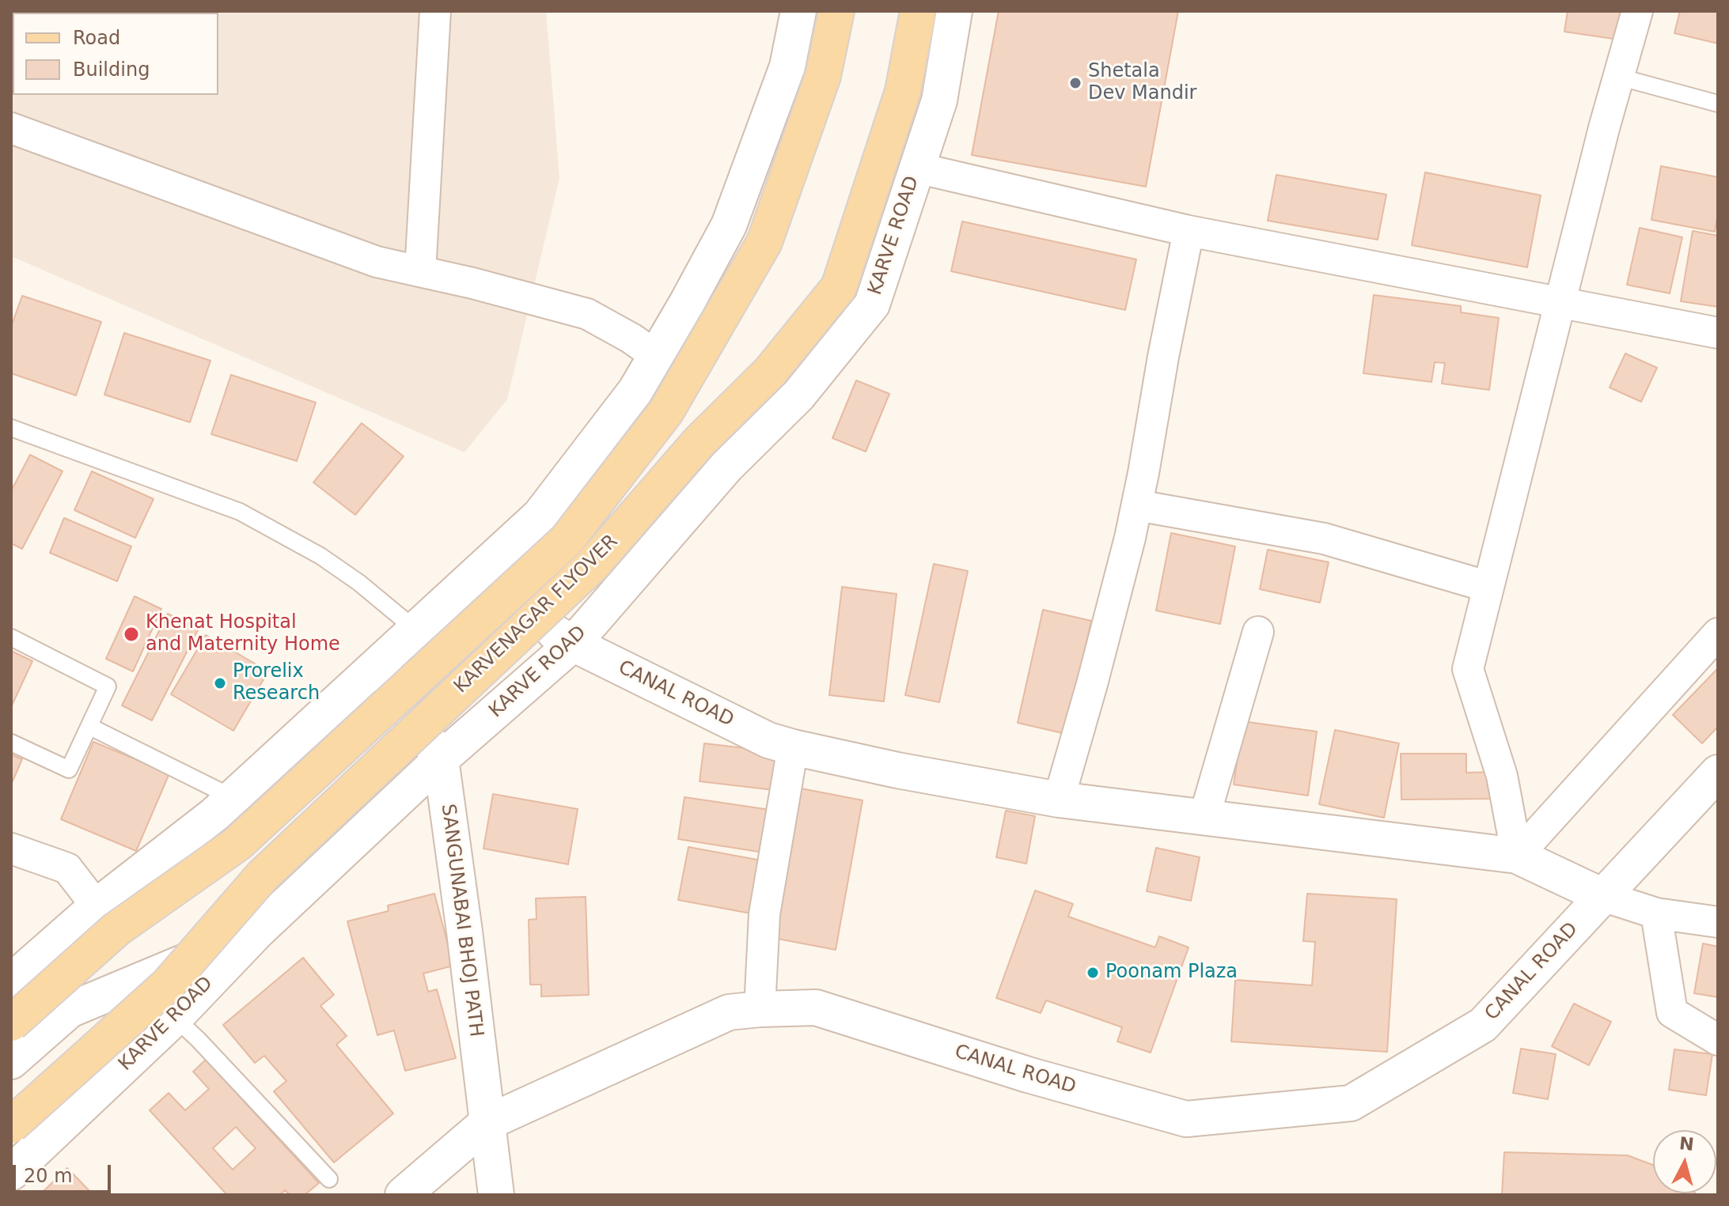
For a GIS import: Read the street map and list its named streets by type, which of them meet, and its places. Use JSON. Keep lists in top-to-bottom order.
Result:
{
  "streets": {
    "main road": ["KARVENAGAR FLYOVER"],
    "street": ["KARVE ROAD", "CANAL ROAD", "SANGUNABAI BHOJ PATH"]
  },
  "crossings": [
    ["KARVE ROAD", "CANAL ROAD"],
    ["KARVE ROAD", "SANGUNABAI BHOJ PATH"],
    ["CANAL ROAD", "SANGUNABAI BHOJ PATH"]
  ],
  "places": [
    "Shetala Dev Mandir",
    "Khenat Hospital and Maternity Home",
    "Prorelix Research",
    "Poonam Plaza"
  ],
  "legend": ["Road", "Building"],
  "scale_bar": "20 m",
  "north": "top"
}
